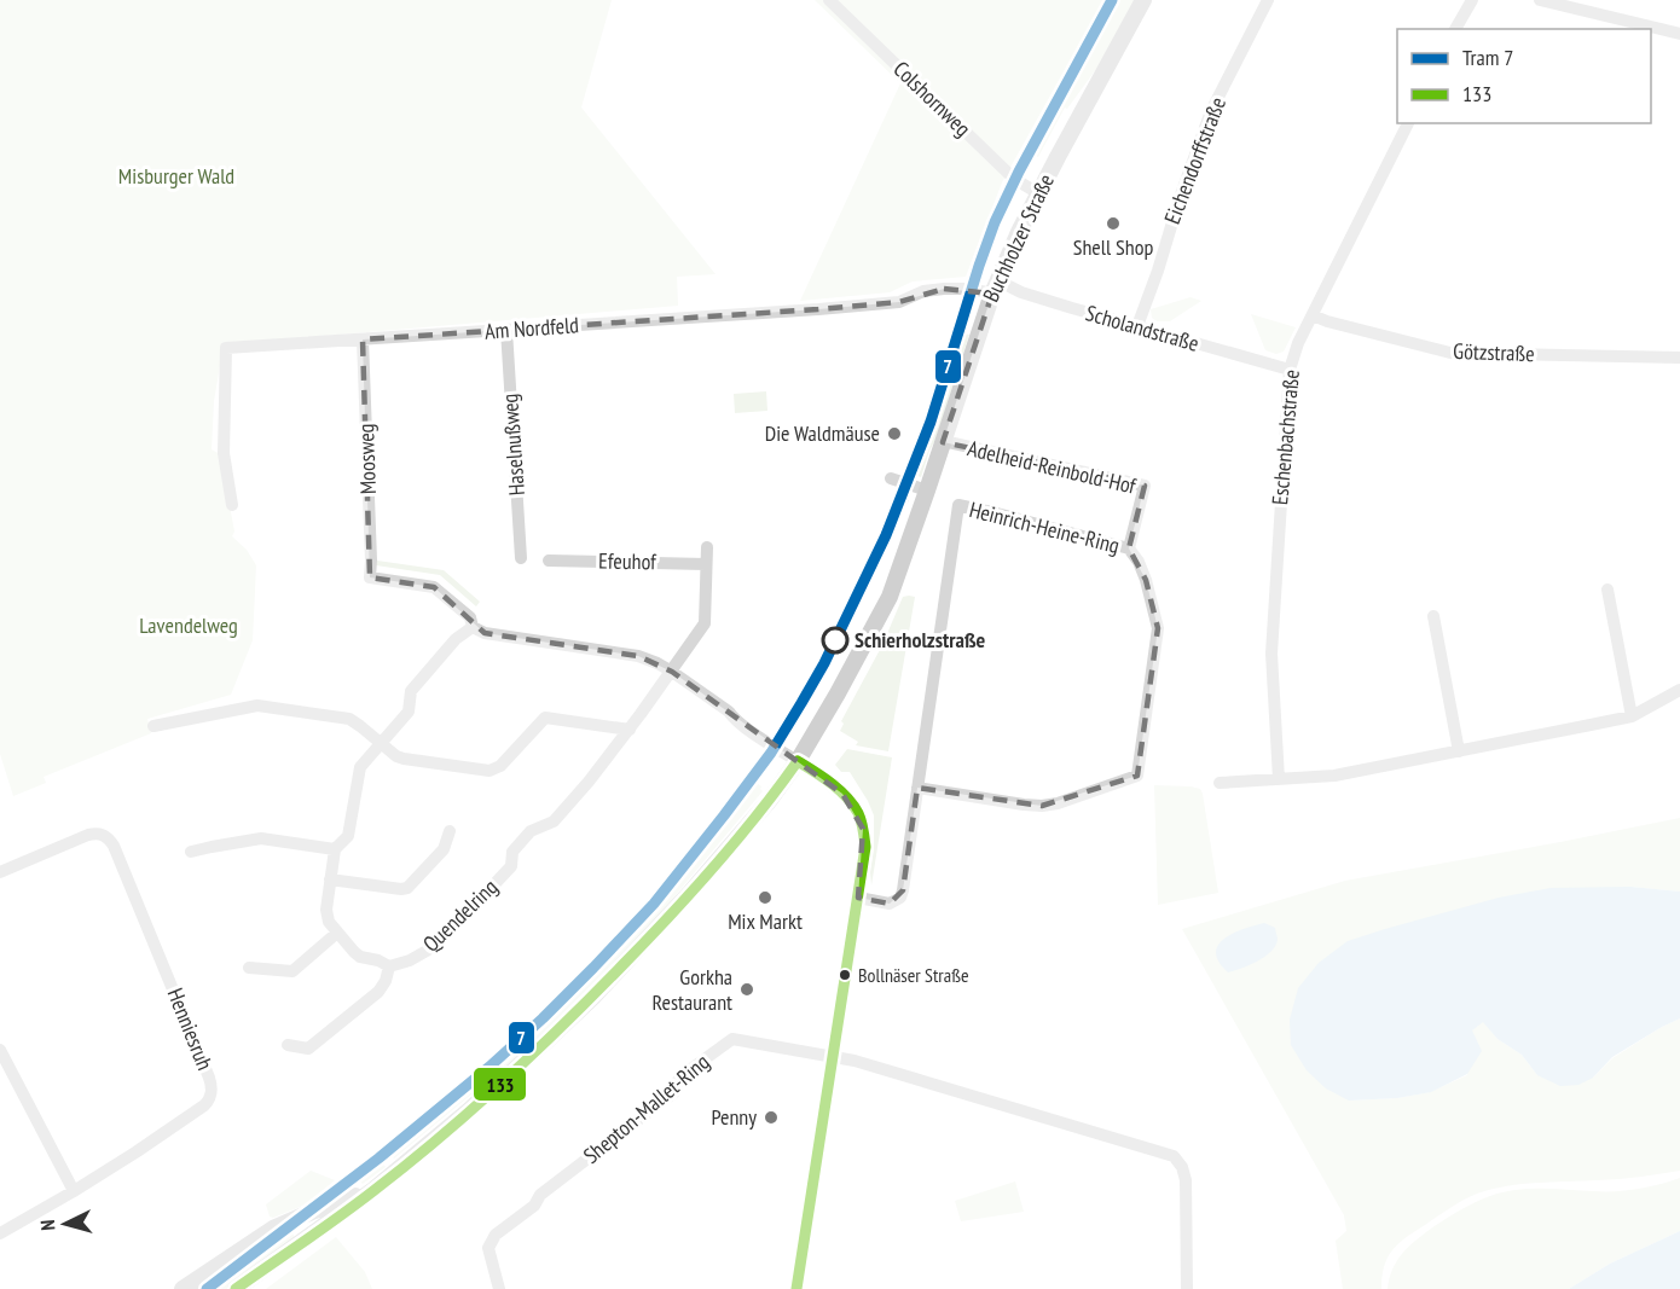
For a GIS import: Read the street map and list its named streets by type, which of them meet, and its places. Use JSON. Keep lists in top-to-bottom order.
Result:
{
  "streets": {
    "main road": ["Buchholzer Straße"],
    "street": [
      "Colshornweg",
      "Eichendorffstraße",
      "Am Nordfeld",
      "Scholandstraße",
      "Götzstraße",
      "Eschenbachstraße",
      "Haselnußweg",
      "Moosweg",
      "Adelheid-Reinbold-Hof",
      "Heinrich-Heine-Ring",
      "Efeuhof",
      "Quendelring",
      "Henniesruh",
      "Shepton-Mallet-Ring"
    ]
  },
  "crossings": [
    ["Colshornweg", "Buchholzer Straße"],
    ["Eichendorffstraße", "Scholandstraße"],
    ["Buchholzer Straße", "Am Nordfeld"],
    ["Buchholzer Straße", "Scholandstraße"],
    ["Buchholzer Straße", "Adelheid-Reinbold-Hof"],
    ["Am Nordfeld", "Scholandstraße"],
    ["Am Nordfeld", "Haselnußweg"],
    ["Am Nordfeld", "Moosweg"],
    ["Scholandstraße", "Eschenbachstraße"],
    ["Götzstraße", "Eschenbachstraße"],
    ["Adelheid-Reinbold-Hof", "Heinrich-Heine-Ring"]
  ],
  "parks": ["Misburger Wald", "Lavendelweg"],
  "places": [
    "Shell Shop",
    "Die Waldmäuse",
    "Schierholzstraße",
    "Mix Markt",
    "Bollnäser Straße",
    "Gorkha Restaurant",
    "Penny"
  ],
  "lines": ["tram line 7", "transit line 133"],
  "legend": ["Tram 7", "133"],
  "north": "left"
}
